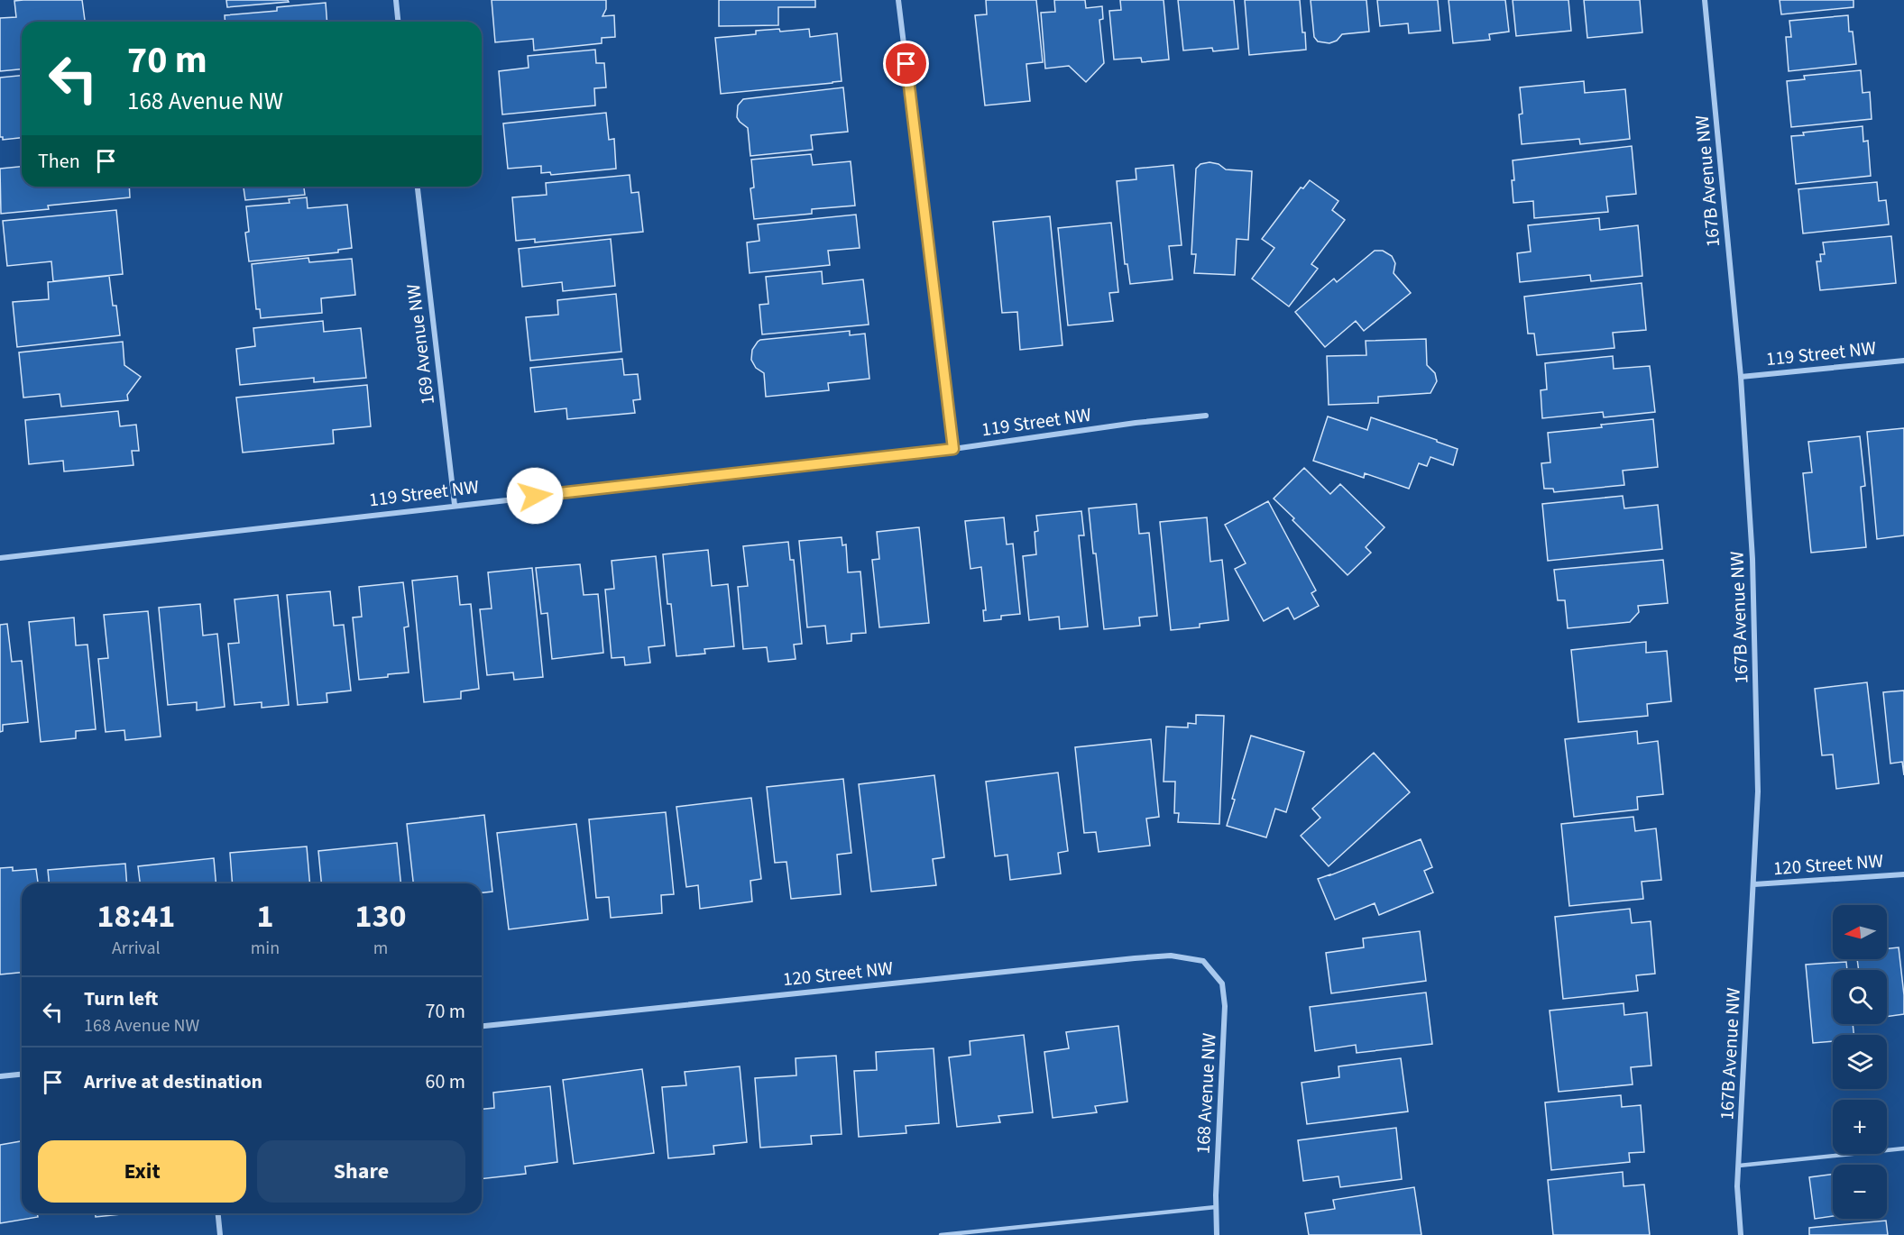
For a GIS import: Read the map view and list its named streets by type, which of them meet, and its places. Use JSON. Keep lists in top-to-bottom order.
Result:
{
  "streets": {
    "street": [
      "167B Avenue NW",
      "169 Avenue NW",
      "119 Street NW",
      "120 Street NW",
      "168 Avenue NW"
    ]
  },
  "crossings": [
    ["167B Avenue NW", "119 Street NW"],
    ["167B Avenue NW", "120 Street NW"],
    ["169 Avenue NW", "119 Street NW"],
    ["120 Street NW", "168 Avenue NW"]
  ],
  "north": "left",
  "page": {
    "turn": ["70 m", "168 Avenue NW"],
    "then": "Then",
    "eta": [
      "18:41",
      "Arrival",
      "1",
      "min",
      "130",
      "m"
    ],
    "map_buttons": ["+", "−"],
    "list": [
      {
        "name": "Turn left",
        "note": "168 Avenue NW",
        "value": "70 m"
      },
      {
        "name": "Arrive at destination",
        "value": "60 m"
      }
    ],
    "buttons": ["Exit", "Share"]
  }
}
